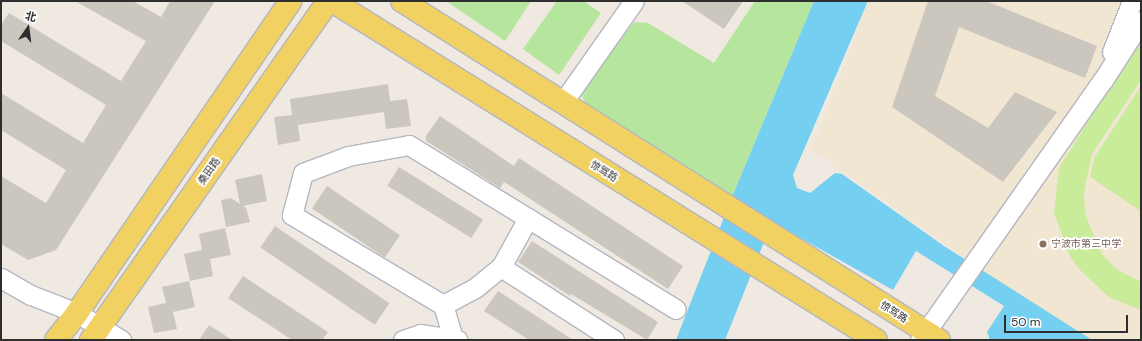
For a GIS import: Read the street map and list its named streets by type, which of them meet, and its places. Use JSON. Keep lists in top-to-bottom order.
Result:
{
  "streets": {
    "main road": ["桑田路", "惊驾路"]
  },
  "places": ["宁波市第三中学"],
  "scale_bar": "50 m",
  "north": "top"
}
